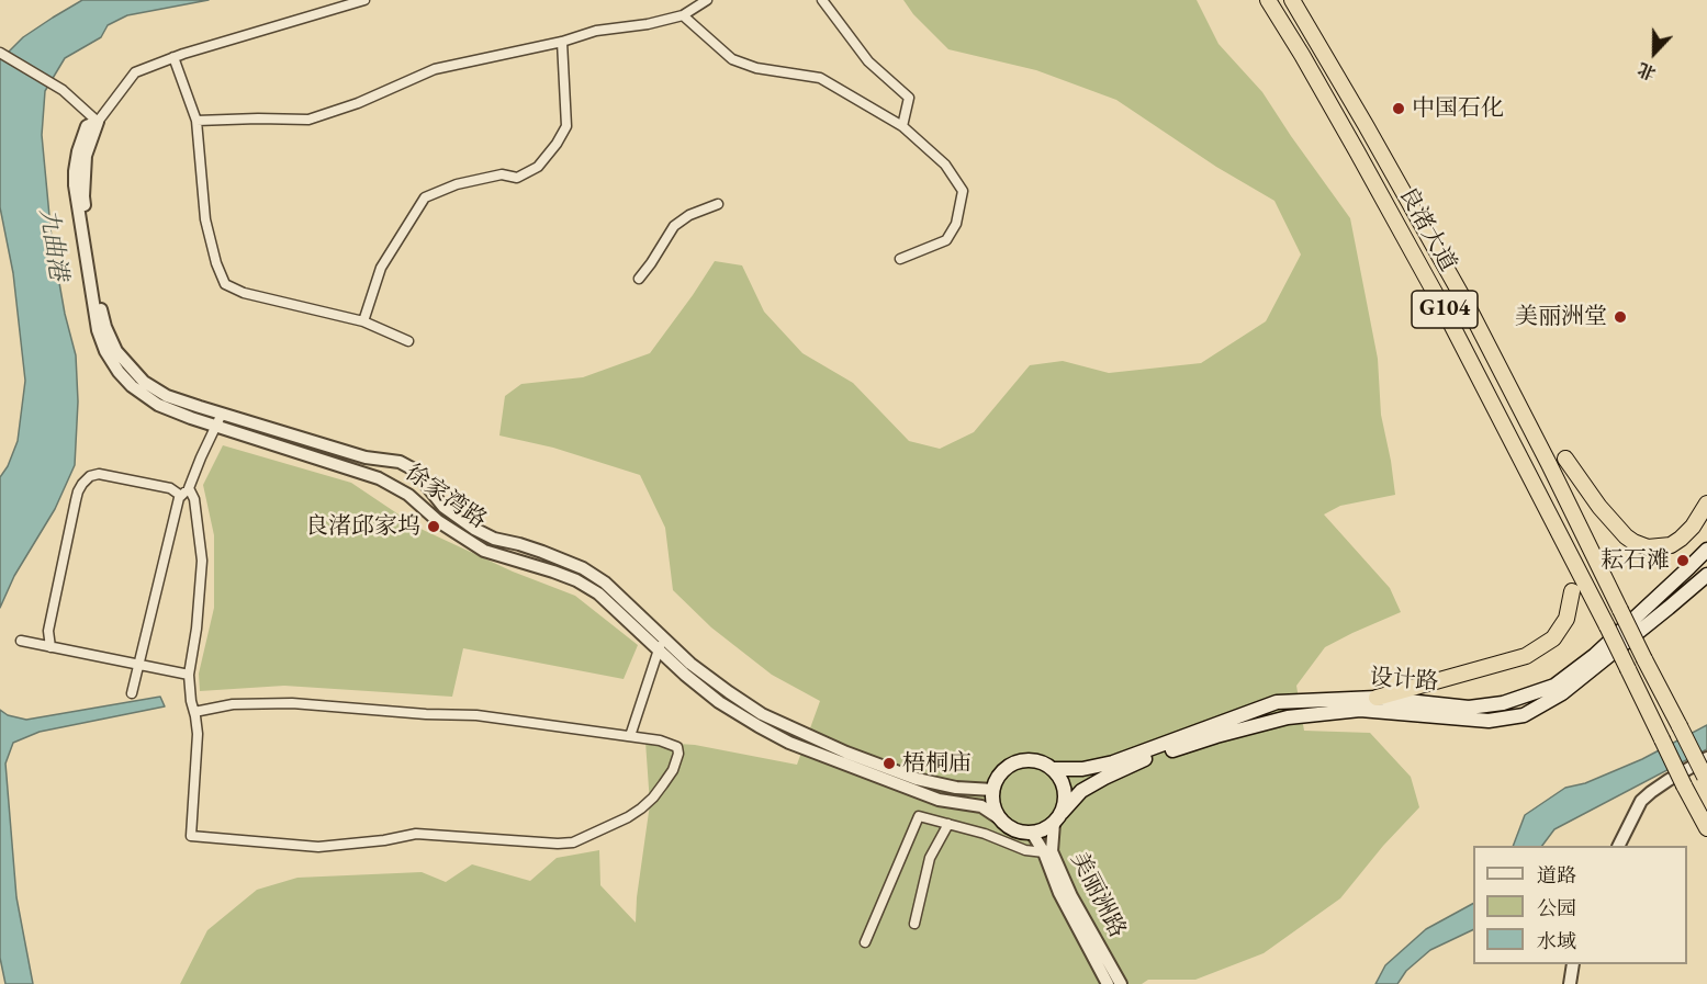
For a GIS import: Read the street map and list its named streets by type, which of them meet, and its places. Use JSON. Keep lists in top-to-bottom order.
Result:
{
  "streets": {
    "highway": ["良渚大道", "G104"],
    "main road": ["设计路"],
    "street": ["徐家湾路", "美丽洲路"]
  },
  "crossings": [
    ["徐家湾路", "设计路"],
    ["徐家湾路", "美丽洲路"],
    ["设计路", "美丽洲路"]
  ],
  "water": ["九曲港"],
  "places": [
    "中国石化",
    "美丽洲堂",
    "良渚邱家坞",
    "耘石滩",
    "梧桐庙"
  ],
  "legend": ["道路", "公园", "水域"],
  "north": "bottom"
}
